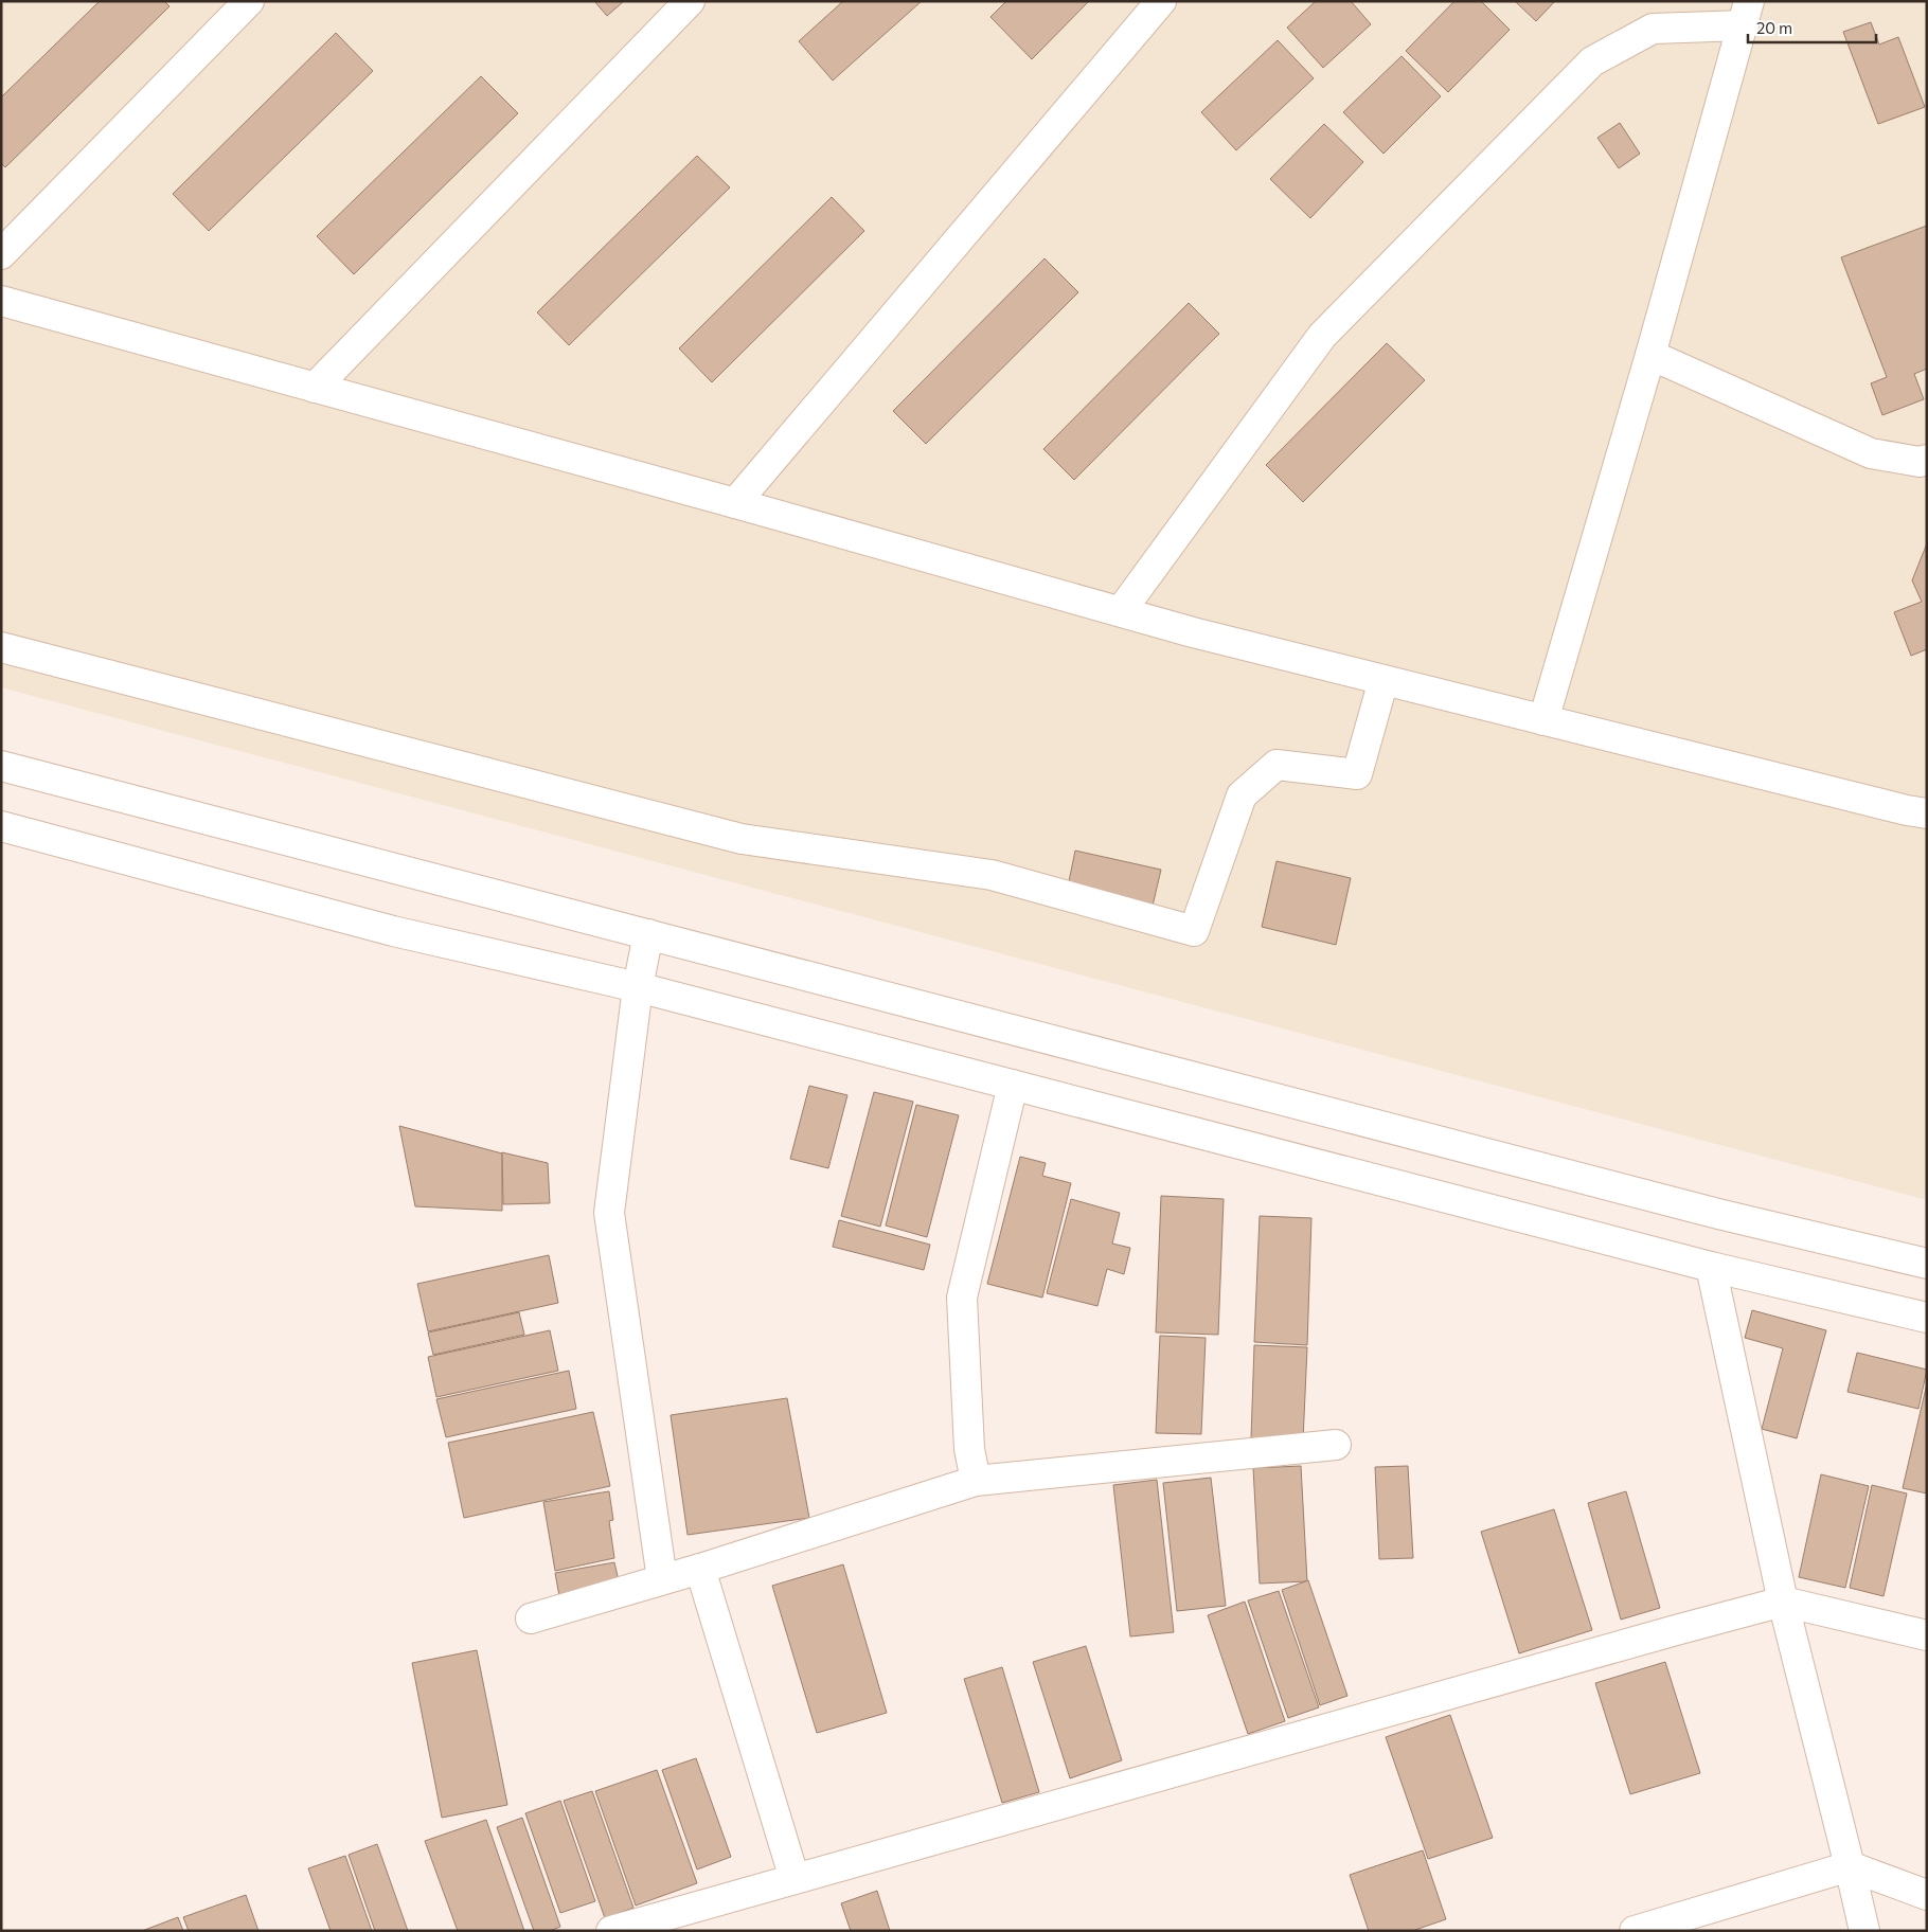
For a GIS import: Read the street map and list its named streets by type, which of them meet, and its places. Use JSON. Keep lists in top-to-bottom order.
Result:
{
  "scale_bar": "20 m"
}
